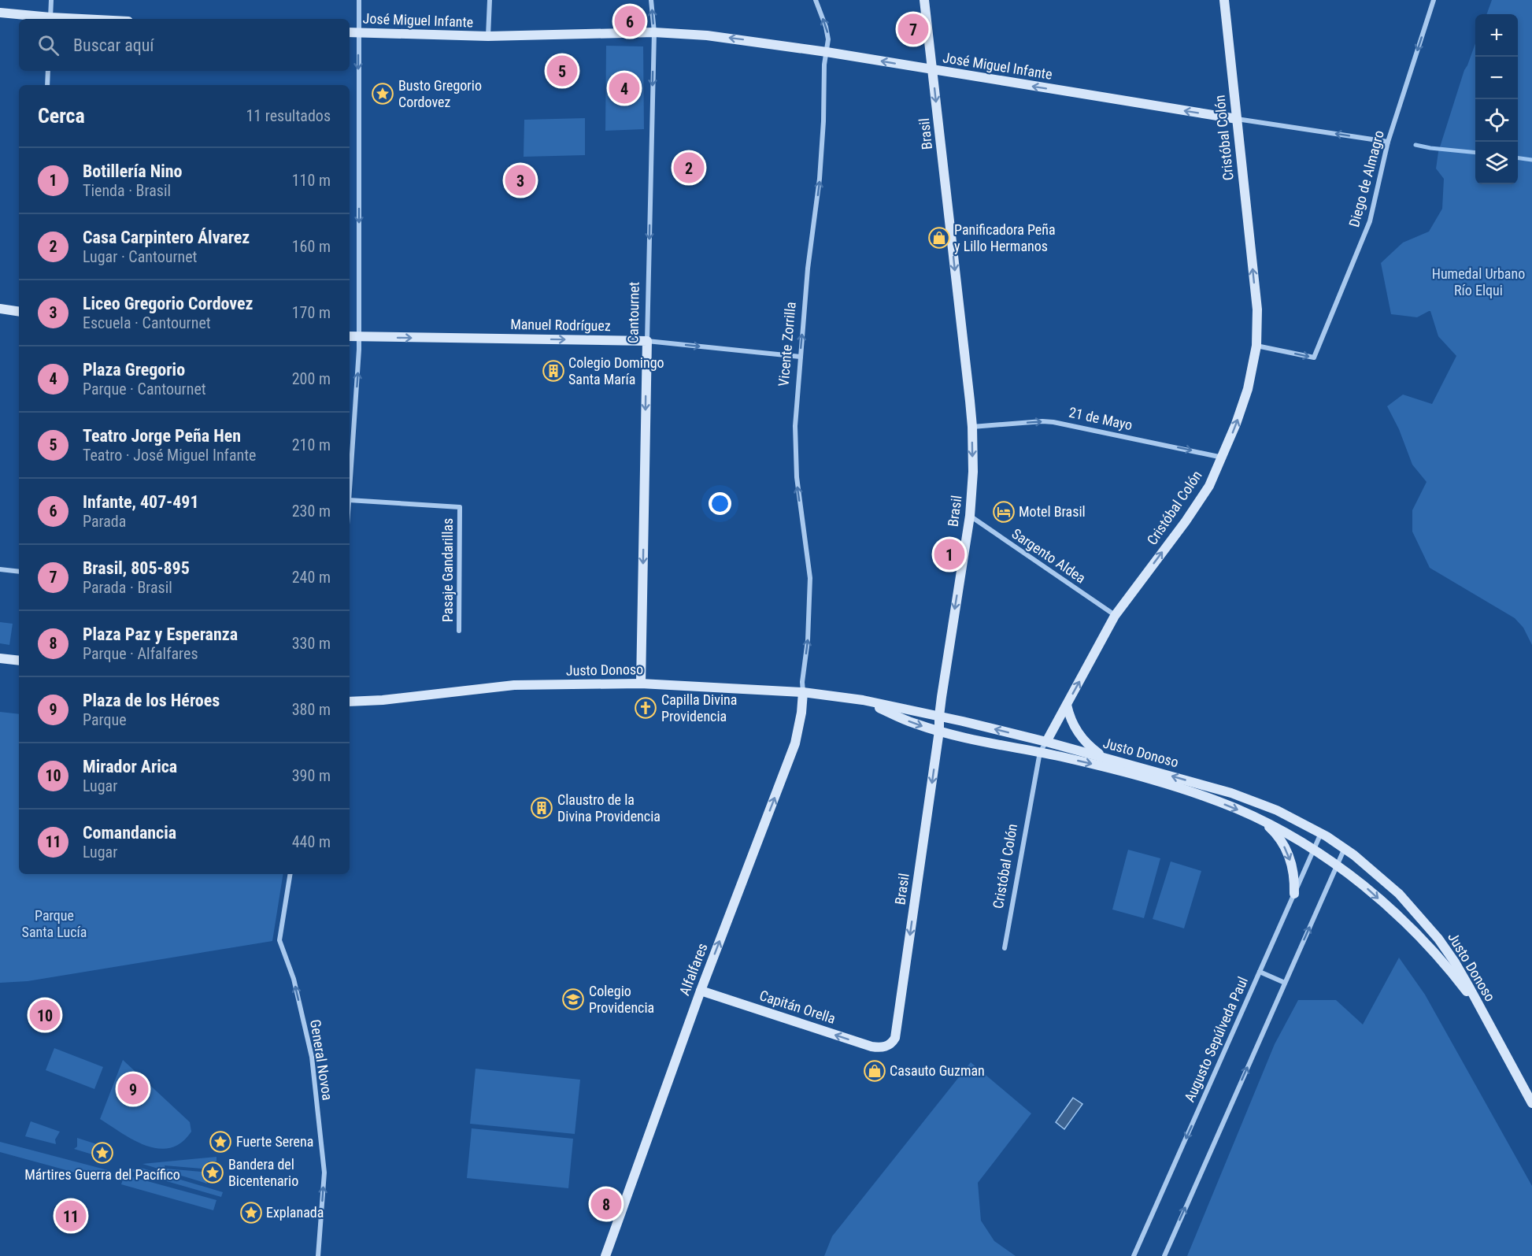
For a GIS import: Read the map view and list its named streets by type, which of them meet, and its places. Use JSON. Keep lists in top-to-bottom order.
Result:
{
  "streets": {
    "street": [
      "José Miguel Infante",
      "Brasil",
      "Cristóbal Colón",
      "Diego de Almagro",
      "Cantournet",
      "Manuel Rodríguez",
      "Vicente Zorrilla",
      "21 de Mayo",
      "Sargento Aldea",
      "Pasaje Gandarillas",
      "Justo Donoso",
      "Alfalfares",
      "Capitán Orella",
      "Augusto Sepúlveda Paul",
      "General Novoa"
    ]
  },
  "crossings": [
    ["José Miguel Infante", "Brasil"],
    ["José Miguel Infante", "Cristóbal Colón"],
    ["José Miguel Infante", "Diego de Almagro"],
    ["José Miguel Infante", "Cantournet"],
    ["José Miguel Infante", "Vicente Zorrilla"],
    ["Brasil", "21 de Mayo"],
    ["Brasil", "Sargento Aldea"],
    ["Brasil", "Justo Donoso"],
    ["Brasil", "Capitán Orella"],
    ["Cristóbal Colón", "Diego de Almagro"],
    ["Cristóbal Colón", "21 de Mayo"],
    ["Cristóbal Colón", "Sargento Aldea"],
    ["Cristóbal Colón", "Justo Donoso"],
    ["Cantournet", "Manuel Rodríguez"],
    ["Cantournet", "Justo Donoso"],
    ["Manuel Rodríguez", "Vicente Zorrilla"],
    ["Vicente Zorrilla", "Justo Donoso"],
    ["Vicente Zorrilla", "Alfalfares"],
    ["Justo Donoso", "Alfalfares"],
    ["Justo Donoso", "Augusto Sepúlveda Paul"],
    ["Alfalfares", "Capitán Orella"]
  ],
  "one_way": [
    "José Miguel Infante",
    "Brasil",
    "Cristóbal Colón",
    "Cantournet",
    "Manuel Rodríguez",
    "Vicente Zorrilla",
    "21 de Mayo",
    "Alfalfares",
    "Capitán Orella",
    "General Novoa"
  ],
  "parks": ["Humedal Urbano Río Elqui", "Parque Santa Lucía"],
  "places": {
    "place": [
      "Busto Gregorio Cordovez",
      "Fuerte Serena",
      "Mártires Guerra del Pacífico",
      "Bandera del Bicentenario",
      "Explanada"
    ],
    "shop": ["Panificadora Peña y Lillo Hermanos", "Casauto Guzman"],
    "building": ["Colegio Domingo Santa María", "Claustro de la Divina Providencia"],
    "hotel": ["Motel Brasil"],
    "church": ["Capilla Divina Providencia"],
    "school or university": ["Colegio Providencia"]
  },
  "page": {
    "pins": [
      "6",
      "7",
      "5",
      "4",
      "2",
      "3",
      "1",
      "10",
      "9",
      "8",
      "11"
    ],
    "map_buttons": ["+", "−"],
    "search": "Buscar aquí",
    "heading": ["Cerca", "11 resultados"],
    "list": [
      {
        "mark": "1",
        "name": "Botillería Nino",
        "note": "Tienda · Brasil",
        "value": "110 m"
      },
      {
        "mark": "2",
        "name": "Casa Carpintero Álvarez",
        "note": "Lugar · Cantournet",
        "value": "160 m"
      },
      {
        "mark": "3",
        "name": "Liceo Gregorio Cordovez",
        "note": "Escuela · Cantournet",
        "value": "170 m"
      },
      {
        "mark": "4",
        "name": "Plaza Gregorio",
        "note": "Parque · Cantournet",
        "value": "200 m"
      },
      {
        "mark": "5",
        "name": "Teatro Jorge Peña Hen",
        "note": "Teatro · José Miguel Infante",
        "value": "210 m"
      },
      {
        "mark": "6",
        "name": "Infante, 407-491",
        "note": "Parada",
        "value": "230 m"
      },
      {
        "mark": "7",
        "name": "Brasil, 805-895",
        "note": "Parada · Brasil",
        "value": "240 m"
      },
      {
        "mark": "8",
        "name": "Plaza Paz y Esperanza",
        "note": "Parque · Alfalfares",
        "value": "330 m"
      },
      {
        "mark": "9",
        "name": "Plaza de los Héroes",
        "note": "Parque",
        "value": "380 m"
      },
      {
        "mark": "10",
        "name": "Mirador Arica",
        "note": "Lugar",
        "value": "390 m"
      },
      {
        "mark": "11",
        "name": "Comandancia",
        "note": "Lugar",
        "value": "440 m"
      }
    ]
  }
}
